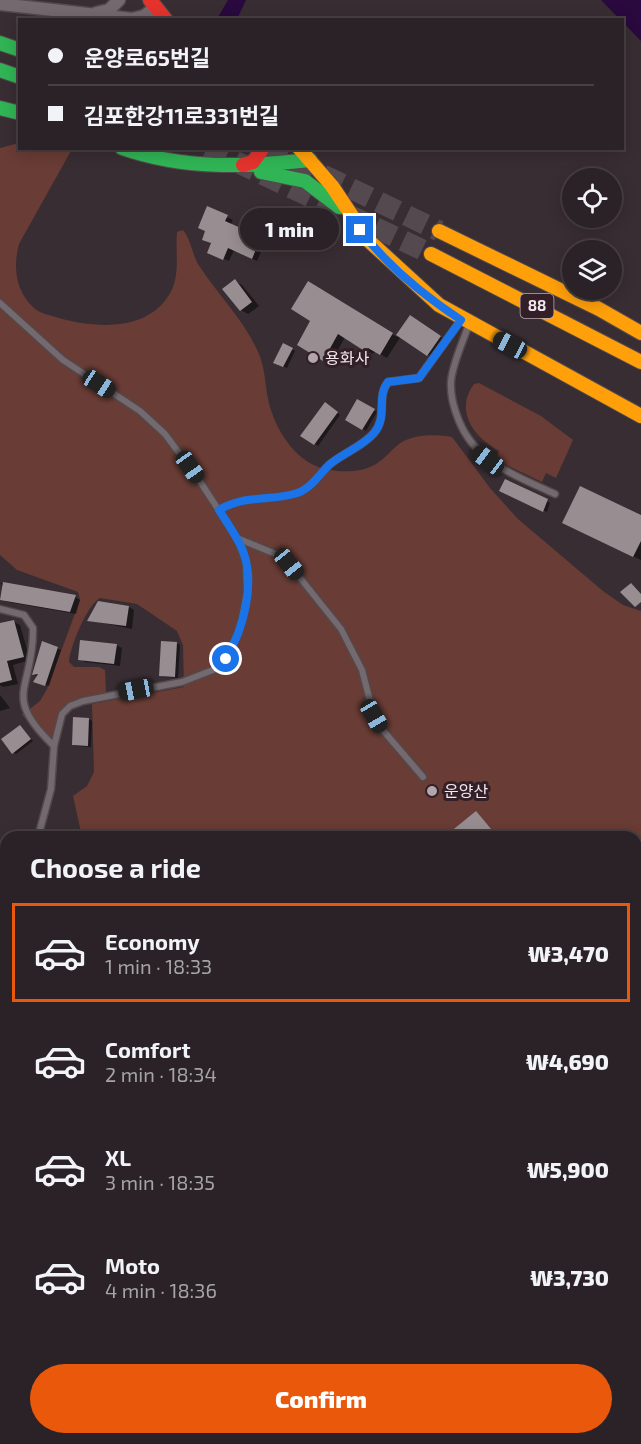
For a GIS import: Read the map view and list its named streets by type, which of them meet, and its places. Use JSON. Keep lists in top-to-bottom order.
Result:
{
  "streets": {
    "main road": ["88"]
  },
  "places": ["용화사", "운양산"],
  "page": {
    "banner": ["운양로65번길", "김포한강11로331번길"],
    "bubble": "1 min",
    "heading": "Choose a ride",
    "list": [
      {
        "name": "Economy",
        "note": "1 min · 18:33",
        "value": "₩3,470"
      },
      {
        "name": "Comfort",
        "note": "2 min · 18:34",
        "value": "₩4,690"
      },
      {
        "name": "XL",
        "note": "3 min · 18:35",
        "value": "₩5,900"
      },
      {
        "name": "Moto",
        "note": "4 min · 18:36",
        "value": "₩3,730"
      }
    ],
    "buttons": "Confirm"
  }
}
